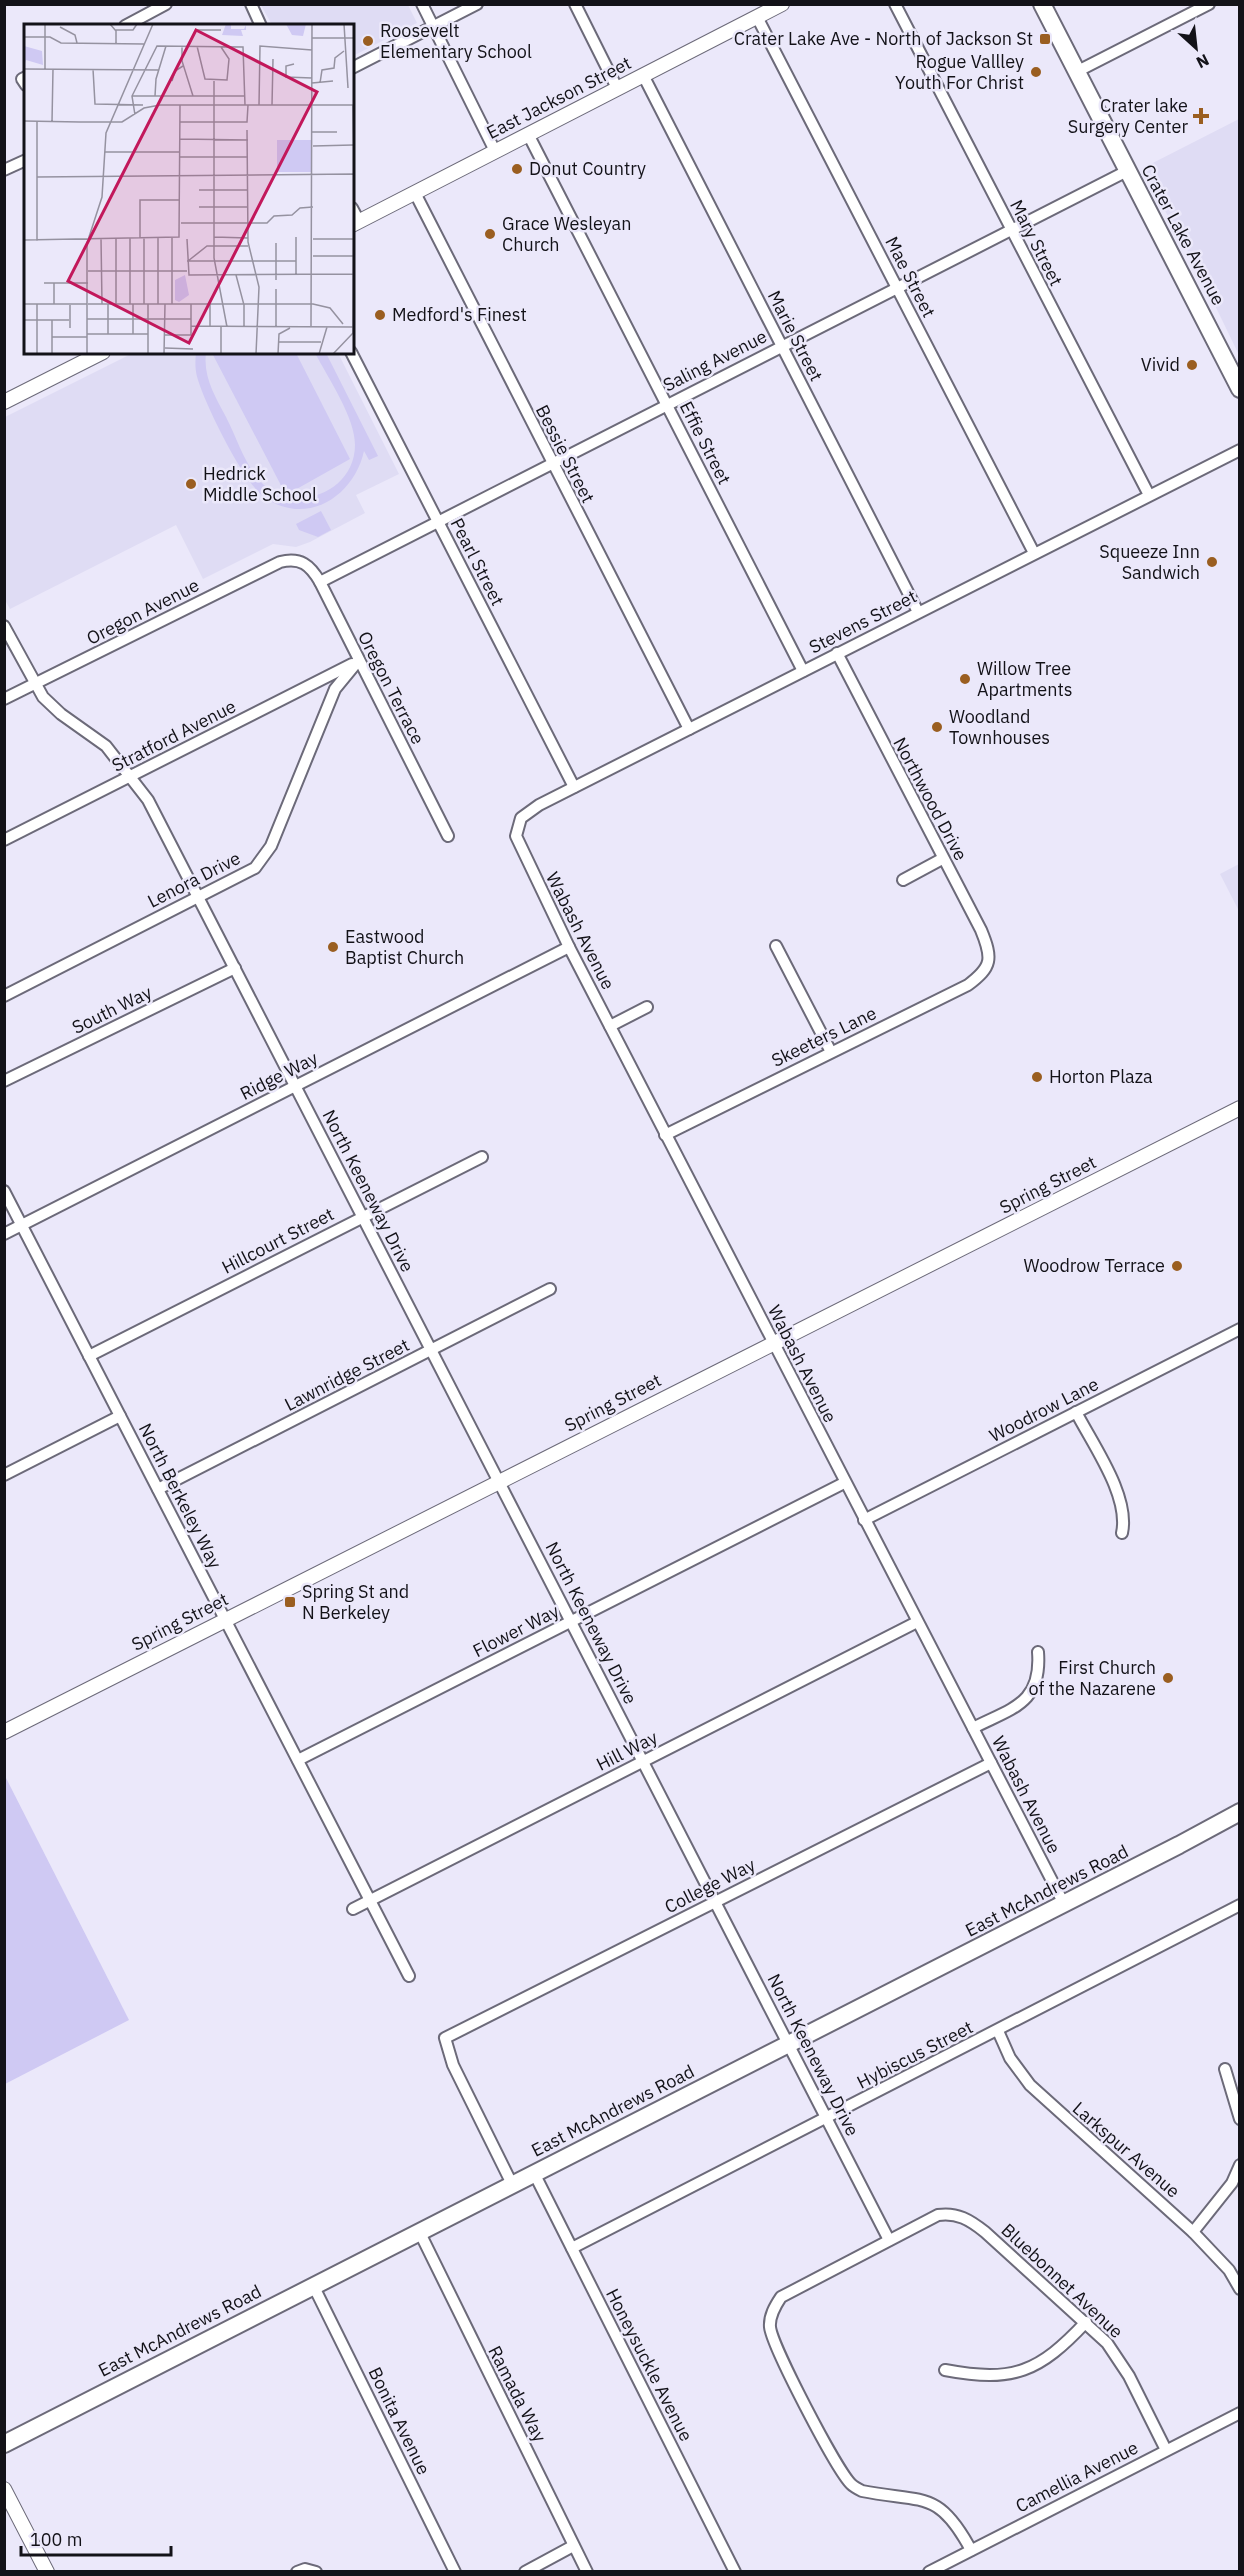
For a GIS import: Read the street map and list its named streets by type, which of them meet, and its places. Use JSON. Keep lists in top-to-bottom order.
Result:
{
  "streets": {
    "main road": ["Crater Lake Avenue", "East McAndrews Road"],
    "street": [
      "East Jackson Street",
      "Mary Street",
      "Mae Street",
      "Marie Street",
      "Saling Avenue",
      "Effie Street",
      "Bessie Street",
      "Pearl Street",
      "Oregon Avenue",
      "Stevens Street",
      "Oregon Terrace",
      "Stratford Avenue",
      "Northwood Drive",
      "Lenora Drive",
      "Wabash Avenue",
      "South Way",
      "Skeeters Lane",
      "Ridge Way",
      "Spring Street",
      "North Keeneway Drive",
      "Hillcourt Street",
      "Lawnridge Street",
      "Woodrow Lane",
      "North Berkeley Way",
      "Flower Way",
      "Hill Way",
      "College Way",
      "Hybiscus Street",
      "Larkspur Avenue",
      "Bluebonnet Avenue",
      "Honeysuckle Avenue",
      "Ramada Way",
      "Bonita Avenue",
      "Camellia Avenue"
    ]
  },
  "crossings": [
    ["East Jackson Street", "Mae Street"],
    ["East Jackson Street", "Marie Street"],
    ["East Jackson Street", "Effie Street"],
    ["East Jackson Street", "Bessie Street"],
    ["Crater Lake Avenue", "Saling Avenue"],
    ["Mary Street", "Saling Avenue"],
    ["Mary Street", "Stevens Street"],
    ["Mae Street", "Saling Avenue"],
    ["Mae Street", "Stevens Street"],
    ["Marie Street", "Saling Avenue"],
    ["Marie Street", "Stevens Street"],
    ["Saling Avenue", "Effie Street"],
    ["Saling Avenue", "Bessie Street"],
    ["Saling Avenue", "Pearl Street"],
    ["Saling Avenue", "Oregon Terrace"],
    ["Effie Street", "Stevens Street"],
    ["Bessie Street", "Stevens Street"],
    ["Pearl Street", "Stevens Street"],
    ["Oregon Avenue", "Oregon Terrace"],
    ["Oregon Avenue", "North Keeneway Drive"],
    ["Stevens Street", "Northwood Drive"],
    ["Stevens Street", "Wabash Avenue"],
    ["Oregon Terrace", "Stratford Avenue"],
    ["Oregon Terrace", "Lenora Drive"],
    ["Stratford Avenue", "Lenora Drive"],
    ["Stratford Avenue", "North Keeneway Drive"],
    ["Northwood Drive", "Skeeters Lane"],
    ["Lenora Drive", "North Keeneway Drive"],
    ["Wabash Avenue", "Skeeters Lane"],
    ["Wabash Avenue", "Ridge Way"],
    ["Wabash Avenue", "Spring Street"],
    ["Wabash Avenue", "Woodrow Lane"],
    ["Wabash Avenue", "Flower Way"],
    ["Wabash Avenue", "Hill Way"],
    ["Wabash Avenue", "College Way"],
    ["Wabash Avenue", "East McAndrews Road"],
    ["South Way", "North Keeneway Drive"],
    ["Ridge Way", "North Keeneway Drive"],
    ["Ridge Way", "North Berkeley Way"],
    ["Spring Street", "North Keeneway Drive"],
    ["Spring Street", "North Berkeley Way"],
    ["North Keeneway Drive", "Hillcourt Street"],
    ["North Keeneway Drive", "Lawnridge Street"],
    ["North Keeneway Drive", "Flower Way"],
    ["North Keeneway Drive", "Hill Way"],
    ["North Keeneway Drive", "College Way"],
    ["North Keeneway Drive", "East McAndrews Road"],
    ["North Keeneway Drive", "Hybiscus Street"],
    ["North Keeneway Drive", "Bluebonnet Avenue"],
    ["Hillcourt Street", "North Berkeley Way"],
    ["Lawnridge Street", "North Berkeley Way"],
    ["North Berkeley Way", "Flower Way"],
    ["North Berkeley Way", "Hill Way"],
    ["College Way", "East McAndrews Road"],
    ["East McAndrews Road", "Honeysuckle Avenue"],
    ["East McAndrews Road", "Ramada Way"],
    ["East McAndrews Road", "Bonita Avenue"],
    ["Hybiscus Street", "Larkspur Avenue"],
    ["Hybiscus Street", "Honeysuckle Avenue"],
    ["Bluebonnet Avenue", "Camellia Avenue"]
  ],
  "places": {
    "transit": ["Crater Lake Ave - North of Jackson St", "Spring St and N Berkeley"],
    "other": [
      "Roosevelt Elementary School",
      "Rogue Vallley Youth For Christ",
      "Donut Country",
      "Grace Wesleyan Church",
      "Medford's Finest",
      "Vivid",
      "Hedrick Middle School",
      "Squeeze Inn Sandwich",
      "Willow Tree Apartments",
      "Woodland Townhouses",
      "Eastwood Baptist Church",
      "Horton Plaza",
      "Woodrow Terrace",
      "First Church of the Nazarene"
    ],
    "health": ["Crater lake Surgery Center"]
  },
  "scale_bar": "100 m",
  "north": "bottom right"
}
